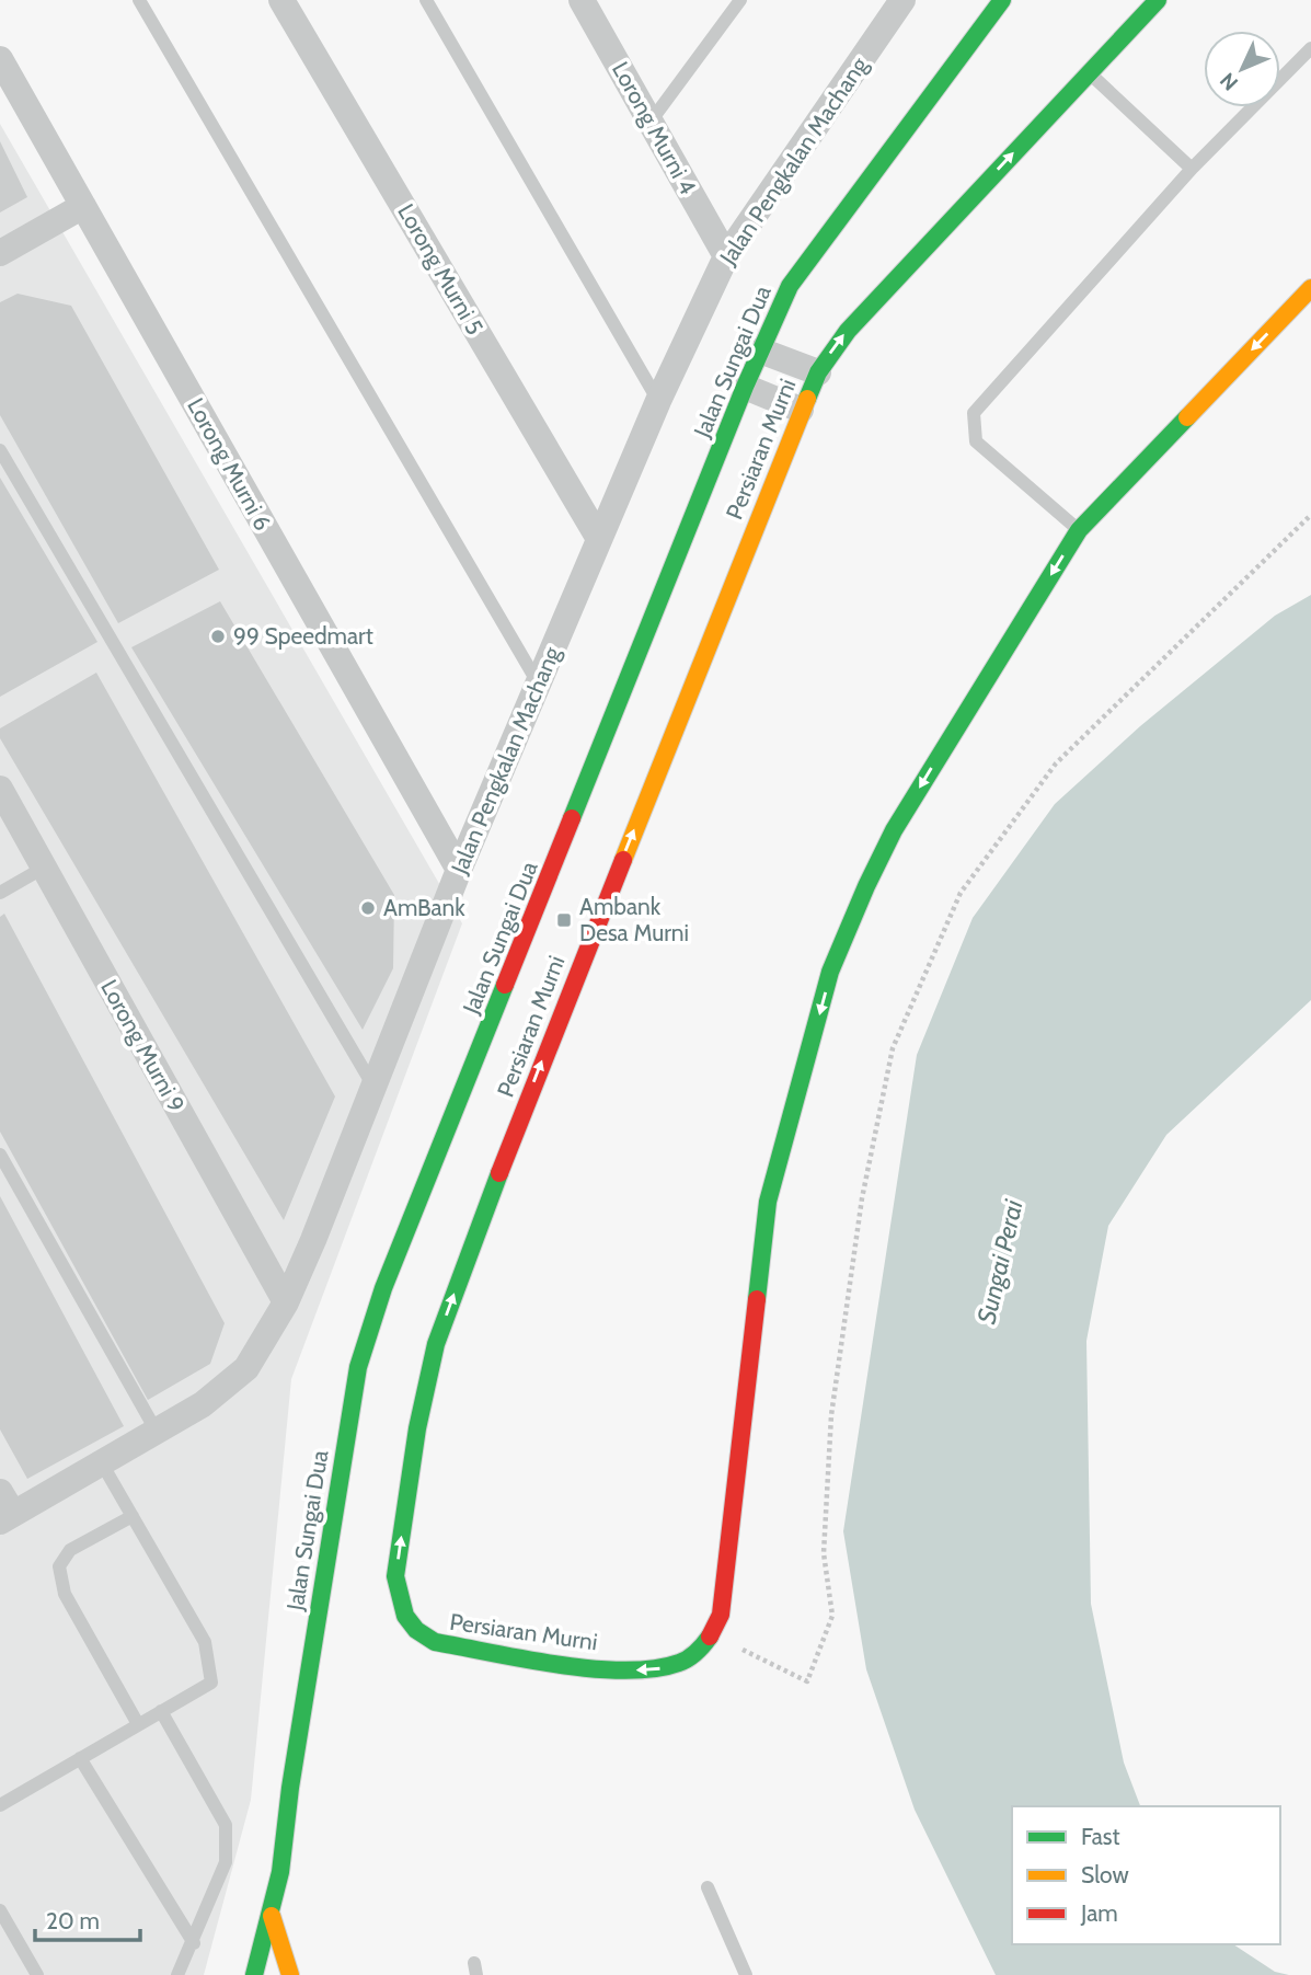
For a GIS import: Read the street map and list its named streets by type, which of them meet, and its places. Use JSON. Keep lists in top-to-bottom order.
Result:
{
  "streets": {
    "street": [
      "Lorong Murni 4",
      "Jalan Pengkalan Machang",
      "Lorong Murni 5",
      "Jalan Sungai Dua",
      "Persiaran Murni",
      "Lorong Murni 6",
      "Lorong Murni 9"
    ]
  },
  "crossings": [
    ["Lorong Murni 4", "Jalan Pengkalan Machang"],
    ["Jalan Pengkalan Machang", "Lorong Murni 5"],
    ["Jalan Pengkalan Machang", "Lorong Murni 6"],
    ["Jalan Pengkalan Machang", "Lorong Murni 9"]
  ],
  "water": ["Sungai Perai"],
  "places": {
    "other": ["99 Speedmart", "AmBank"],
    "transit": ["Ambank Desa Murni"]
  },
  "legend": ["Fast", "Slow", "Jam"],
  "scale_bar": "20 m",
  "north": "bottom left"
}
